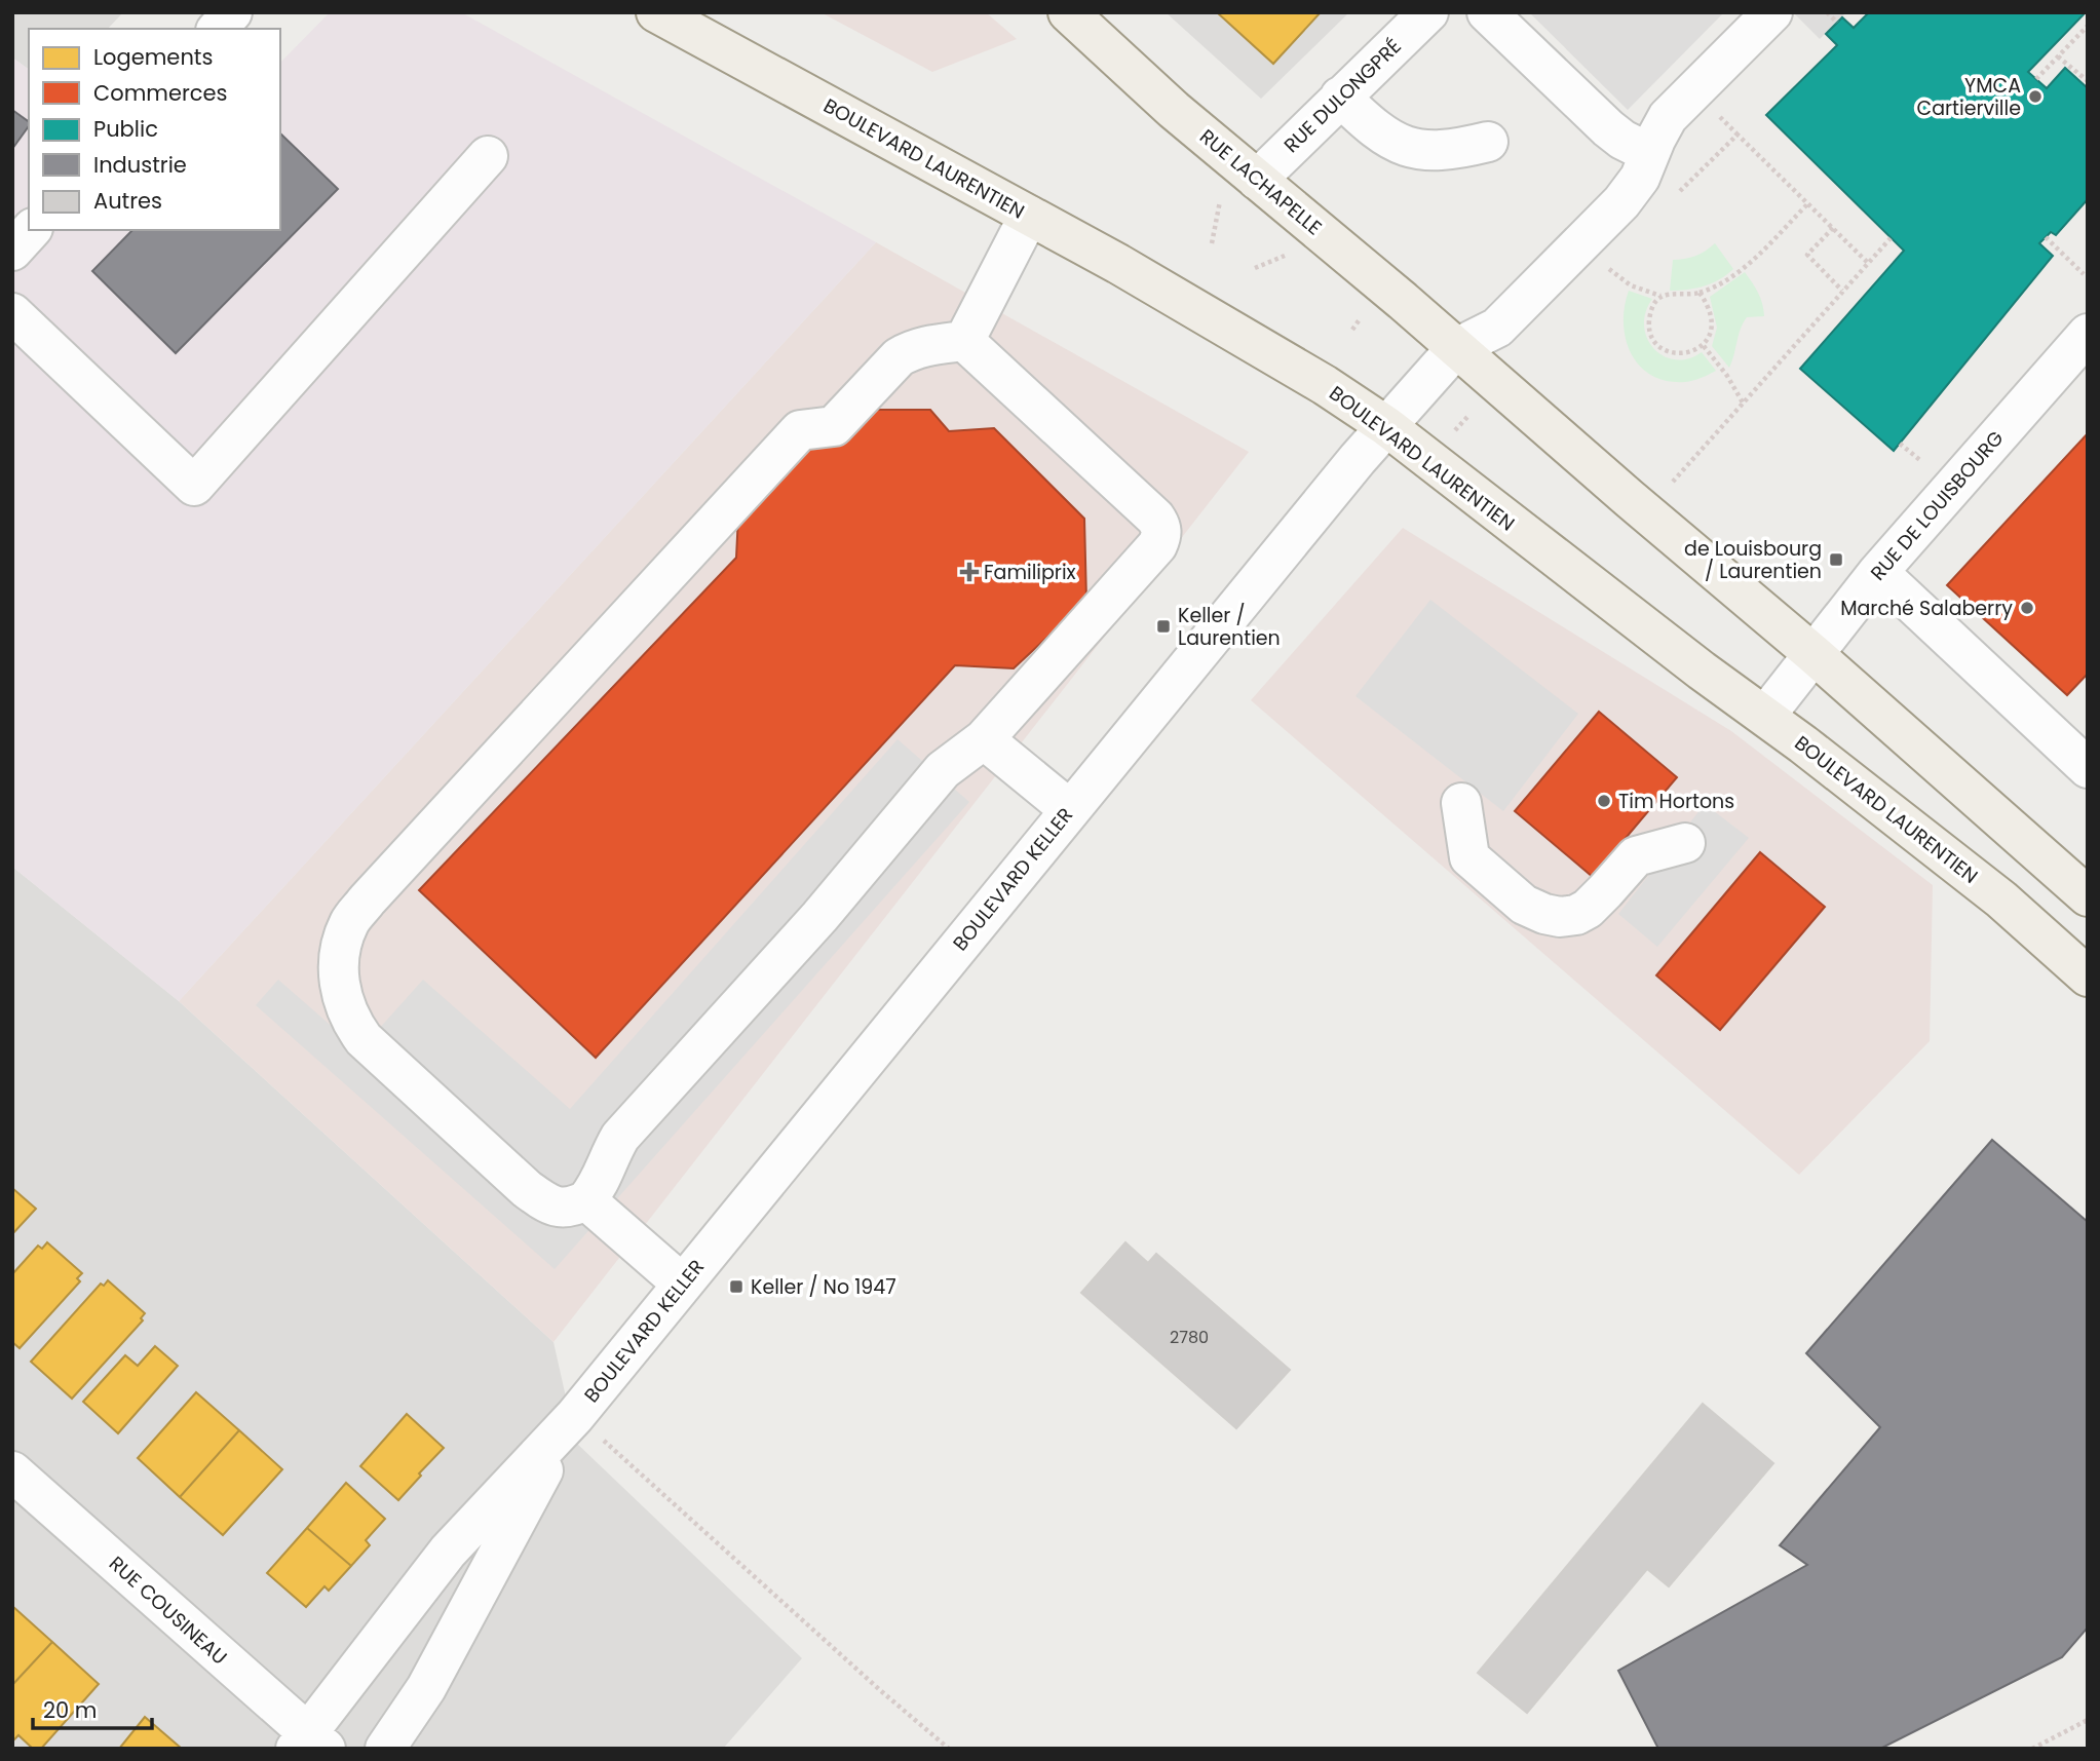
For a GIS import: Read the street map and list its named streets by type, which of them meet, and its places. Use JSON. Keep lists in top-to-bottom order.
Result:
{
  "streets": {
    "main road": ["BOULEVARD LAURENTIEN", "RUE LACHAPELLE"],
    "street": [
      "RUE DULONGPRÉ",
      "RUE DE LOUISBOURG",
      "BOULEVARD KELLER",
      "RUE COUSINEAU"
    ]
  },
  "crossings": [
    ["RUE DULONGPRÉ", "RUE LACHAPELLE"],
    ["BOULEVARD LAURENTIEN", "RUE DE LOUISBOURG"],
    ["BOULEVARD LAURENTIEN", "BOULEVARD KELLER"],
    ["RUE LACHAPELLE", "BOULEVARD KELLER"],
    ["BOULEVARD KELLER", "RUE COUSINEAU"]
  ],
  "places": {
    "other": ["YMCA Cartierville", "Marché Salaberry", "Tim Hortons"],
    "transit": ["de Louisbourg / Laurentien", "Keller / Laurentien", "Keller / No 1947"],
    "health": ["Familiprix"]
  },
  "house_numbers": ["2780"],
  "legend": [
    "Logements",
    "Commerces",
    "Public",
    "Industrie",
    "Autres"
  ],
  "scale_bar": "20 m"
}
